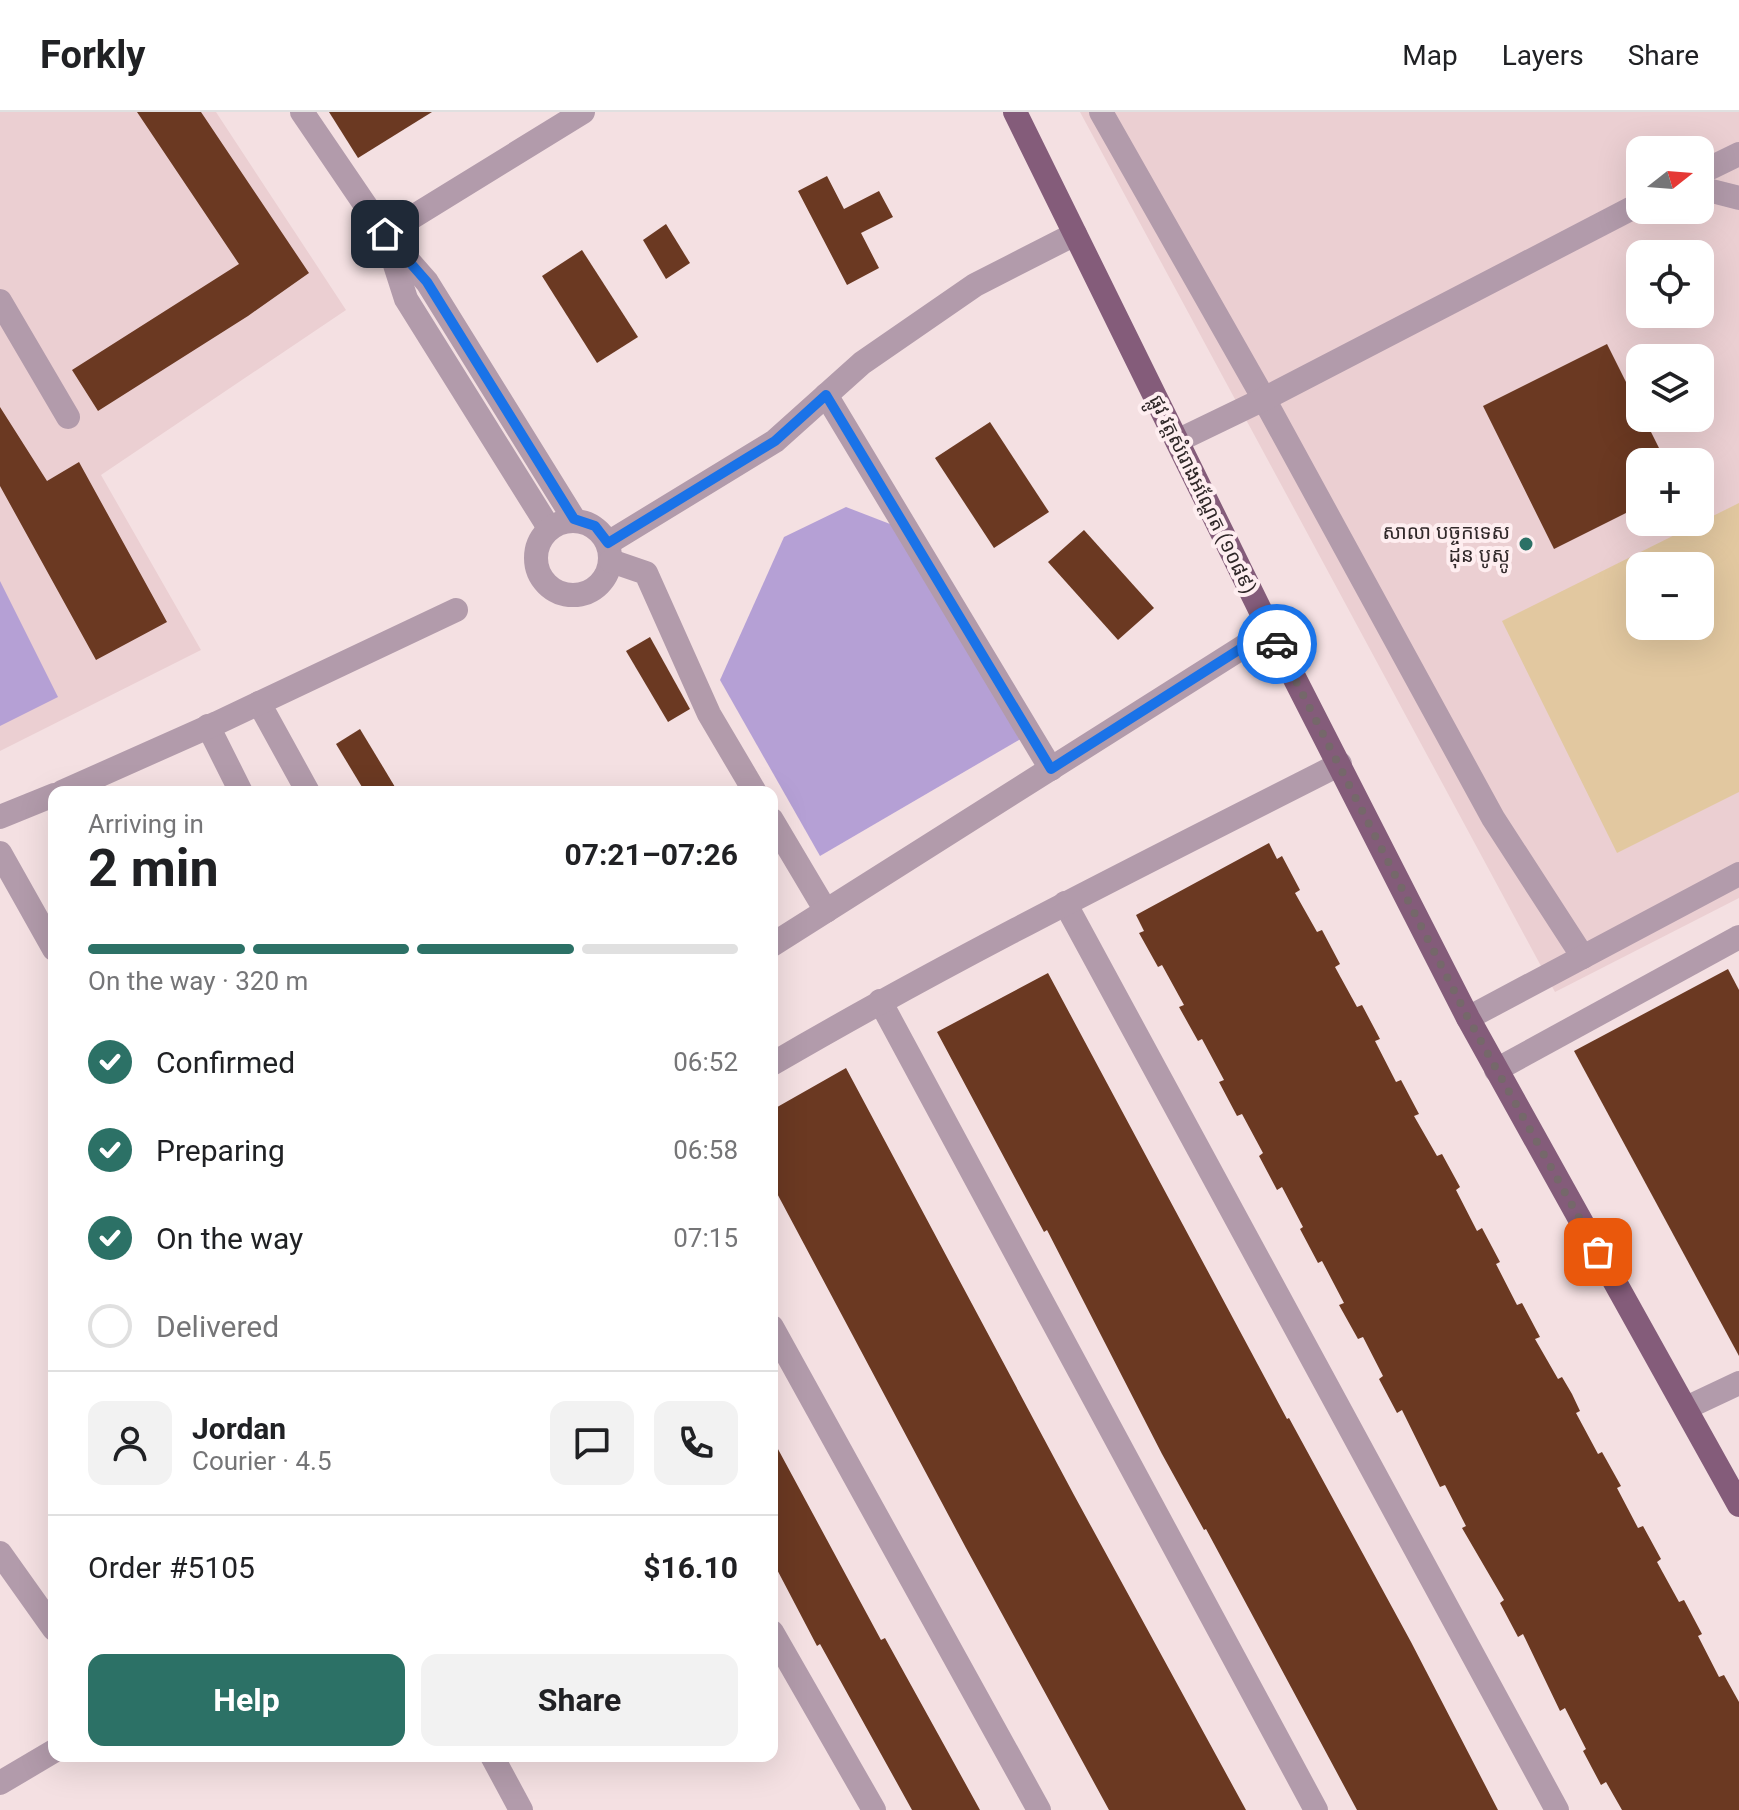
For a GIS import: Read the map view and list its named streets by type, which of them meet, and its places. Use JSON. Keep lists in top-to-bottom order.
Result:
{
  "streets": {
    "main road": ["ផ្លូវ វត្តសំរោងអណ្ដែត (១០៨៩)"]
  },
  "places": ["សាលា បច្ចកទេស ដុន បូស្កូ"],
  "north": "right",
  "page": {
    "header": "Forkly",
    "nav": ["Map", "Layers", "Share"],
    "map_buttons": ["+", "−"],
    "heading": ["2 min", "Arriving in", "07:21–07:26"],
    "panel": [
      "Jordan",
      "Courier · 4.5",
      "Order #5105",
      "$16.10"
    ],
    "bar": "On the way · 320 m",
    "list": [
      ["Confirmed", "06:52"],
      ["Preparing", "06:58"],
      ["On the way", "07:15"],
      "Delivered"
    ],
    "buttons": ["Help", "Share"]
  }
}
